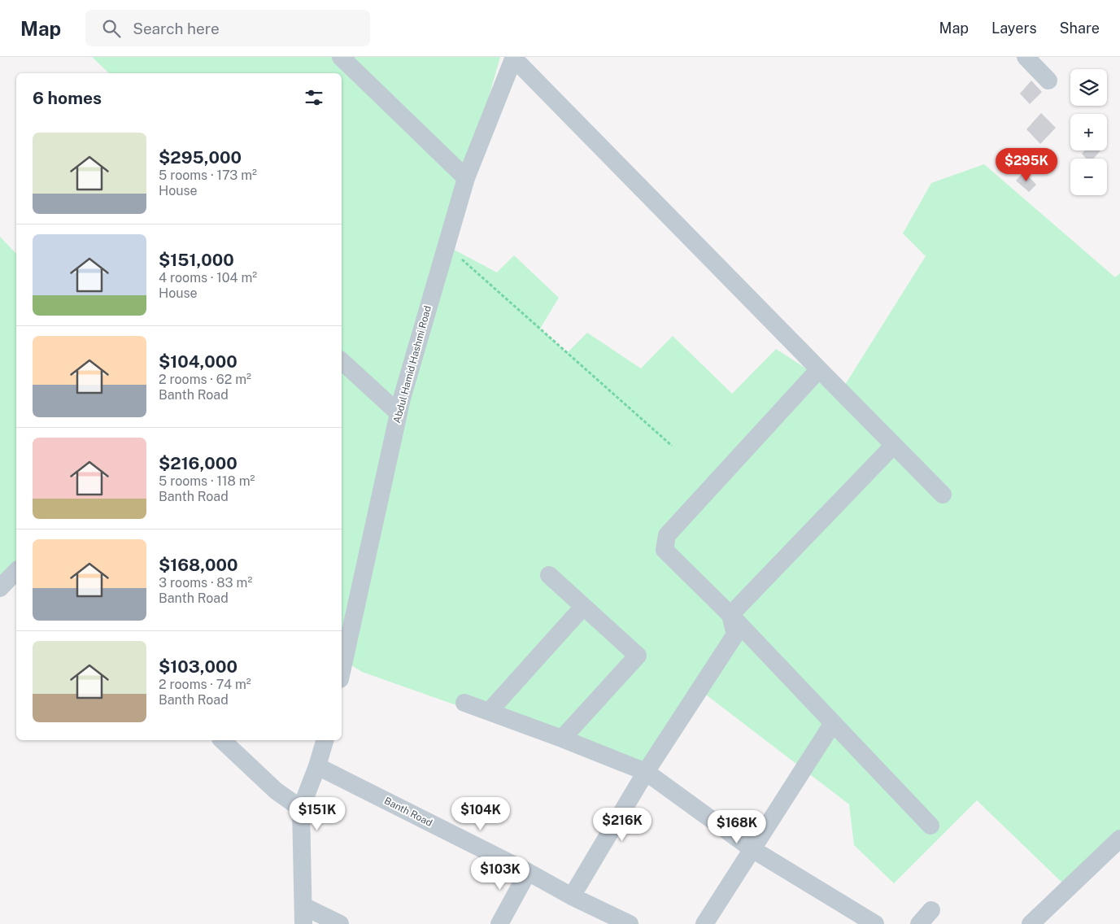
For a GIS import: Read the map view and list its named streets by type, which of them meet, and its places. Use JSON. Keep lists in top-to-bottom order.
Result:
{
  "streets": {
    "street": ["Abdul Hamid Hashmi Road", "Banth Road"]
  },
  "page": {
    "header": "Map",
    "search": "Search here",
    "nav": ["Map", "Layers", "Share"],
    "map_buttons": ["+", "−"],
    "heading": "6 homes",
    "list": [
      {
        "name": "$295,000",
        "note": "5 rooms · 173 m² · House"
      },
      {
        "name": "$151,000",
        "note": "4 rooms · 104 m² · House"
      },
      {
        "name": "$104,000",
        "note": "2 rooms · 62 m² · Banth Road"
      },
      {
        "name": "$216,000",
        "note": "5 rooms · 118 m² · Banth Road"
      },
      {
        "name": "$168,000",
        "note": "3 rooms · 83 m² · Banth Road"
      },
      {
        "name": "$103,000",
        "note": "2 rooms · 74 m² · Banth Road"
      }
    ],
    "price": [
      "$295K",
      "$151K",
      "$104K",
      "$216K",
      "$168K",
      "$103K"
    ]
  }
}
